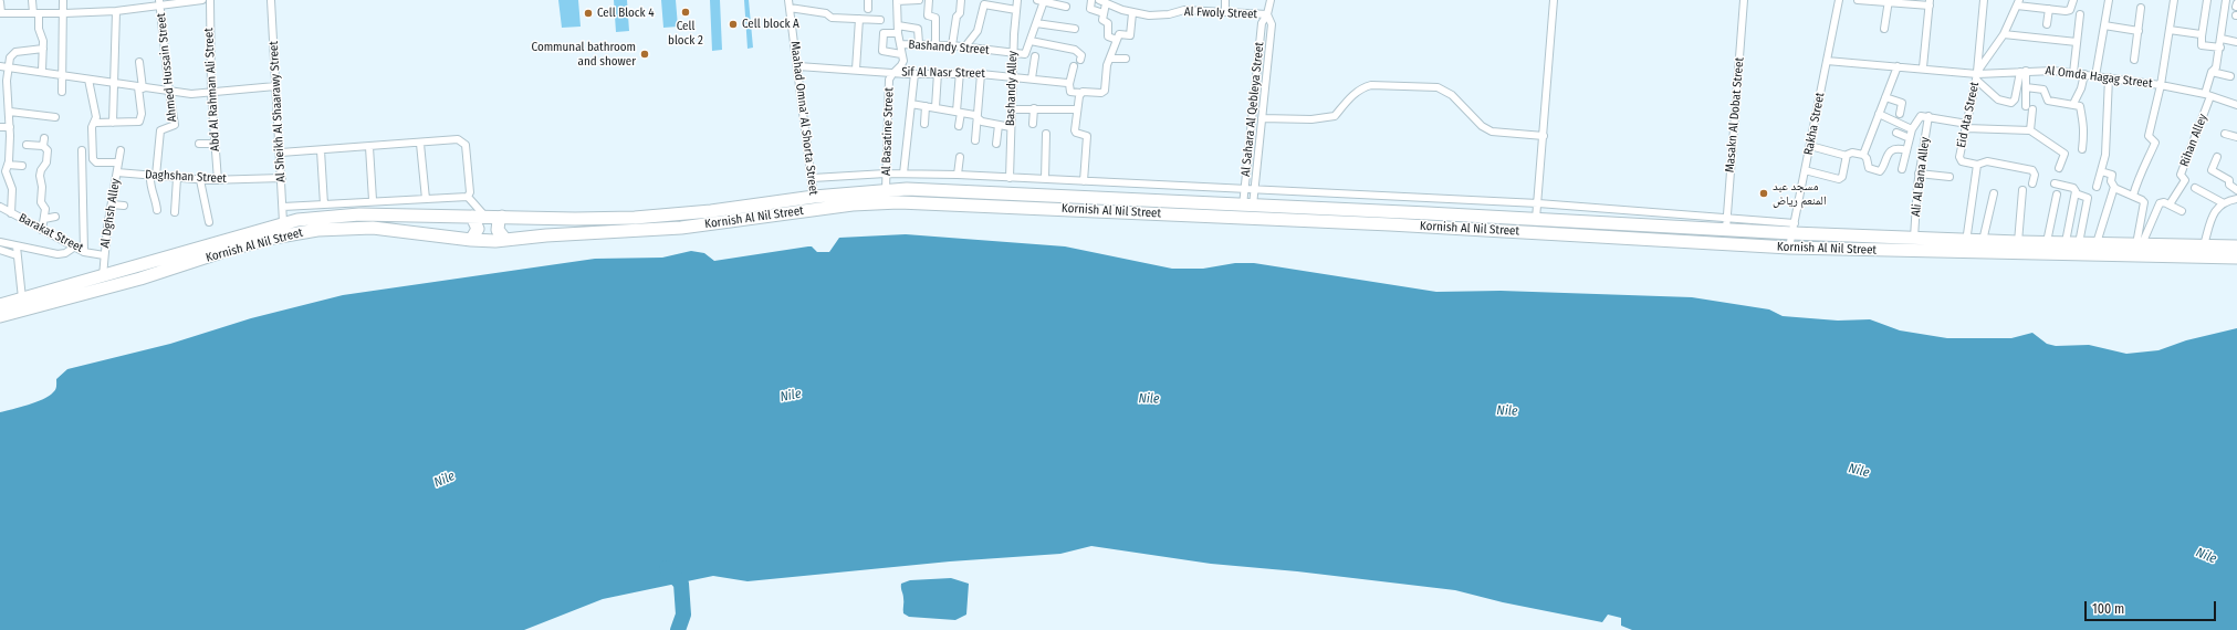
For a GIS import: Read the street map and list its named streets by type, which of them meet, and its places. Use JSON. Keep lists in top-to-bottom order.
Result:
{
  "streets": {
    "highway": ["Kornish Al Nil Street"],
    "street": [
      "Al Fwoly Street",
      "Bashandy Street",
      "Ahmed Hussain Street",
      "Sif Al Nasr Street",
      "Al Omda Hagag Street",
      "Bashandy Alley",
      "Abd Al Rahman Ali Street",
      "Al Sahara Al Qebleya Street",
      "Al Sheikh Al Shaarawy Street",
      "Masakn Al Dobat Street",
      "Eid Ata Street",
      "Maahad Omna' Al Shorta Street",
      "Rakha Street",
      "Al Basatine Street",
      "Rihan Alley",
      "Daghshan Street",
      "Ali Al Bana Alley",
      "Al Dghsh Alley",
      "Barakat Street"
    ]
  },
  "crossings": [
    ["Al Fwoly Street", "Al Sahara Al Qebleya Street"],
    ["Bashandy Street", "Bashandy Alley"],
    ["Ahmed Hussain Street", "Daghshan Street"],
    ["Sif Al Nasr Street", "Bashandy Alley"],
    ["Sif Al Nasr Street", "Maahad Omna' Al Shorta Street"],
    ["Sif Al Nasr Street", "Al Basatine Street"],
    ["Al Omda Hagag Street", "Eid Ata Street"],
    ["Al Omda Hagag Street", "Rakha Street"],
    ["Al Omda Hagag Street", "Rihan Alley"],
    ["Abd Al Rahman Ali Street", "Daghshan Street"],
    ["Al Sahara Al Qebleya Street", "Kornish Al Nil Street"],
    ["Al Sheikh Al Shaarawy Street", "Daghshan Street"],
    ["Al Sheikh Al Shaarawy Street", "Kornish Al Nil Street"],
    ["Masakn Al Dobat Street", "Kornish Al Nil Street"],
    ["Eid Ata Street", "Kornish Al Nil Street"],
    ["Maahad Omna' Al Shorta Street", "Kornish Al Nil Street"],
    ["Rakha Street", "Kornish Al Nil Street"],
    ["Al Basatine Street", "Kornish Al Nil Street"],
    ["Rihan Alley", "Kornish Al Nil Street"],
    ["Daghshan Street", "Al Dghsh Alley"],
    ["Ali Al Bana Alley", "Kornish Al Nil Street"],
    ["Kornish Al Nil Street", "Al Dghsh Alley"],
    ["Al Dghsh Alley", "Barakat Street"]
  ],
  "water": ["Nile"],
  "places": [
    "Cell block 2",
    "Cell Block 4",
    "Cell block A",
    "Communal bathroom and shower",
    "مسجد عبد المنعم رياض"
  ],
  "scale_bar": "100 m"
}
